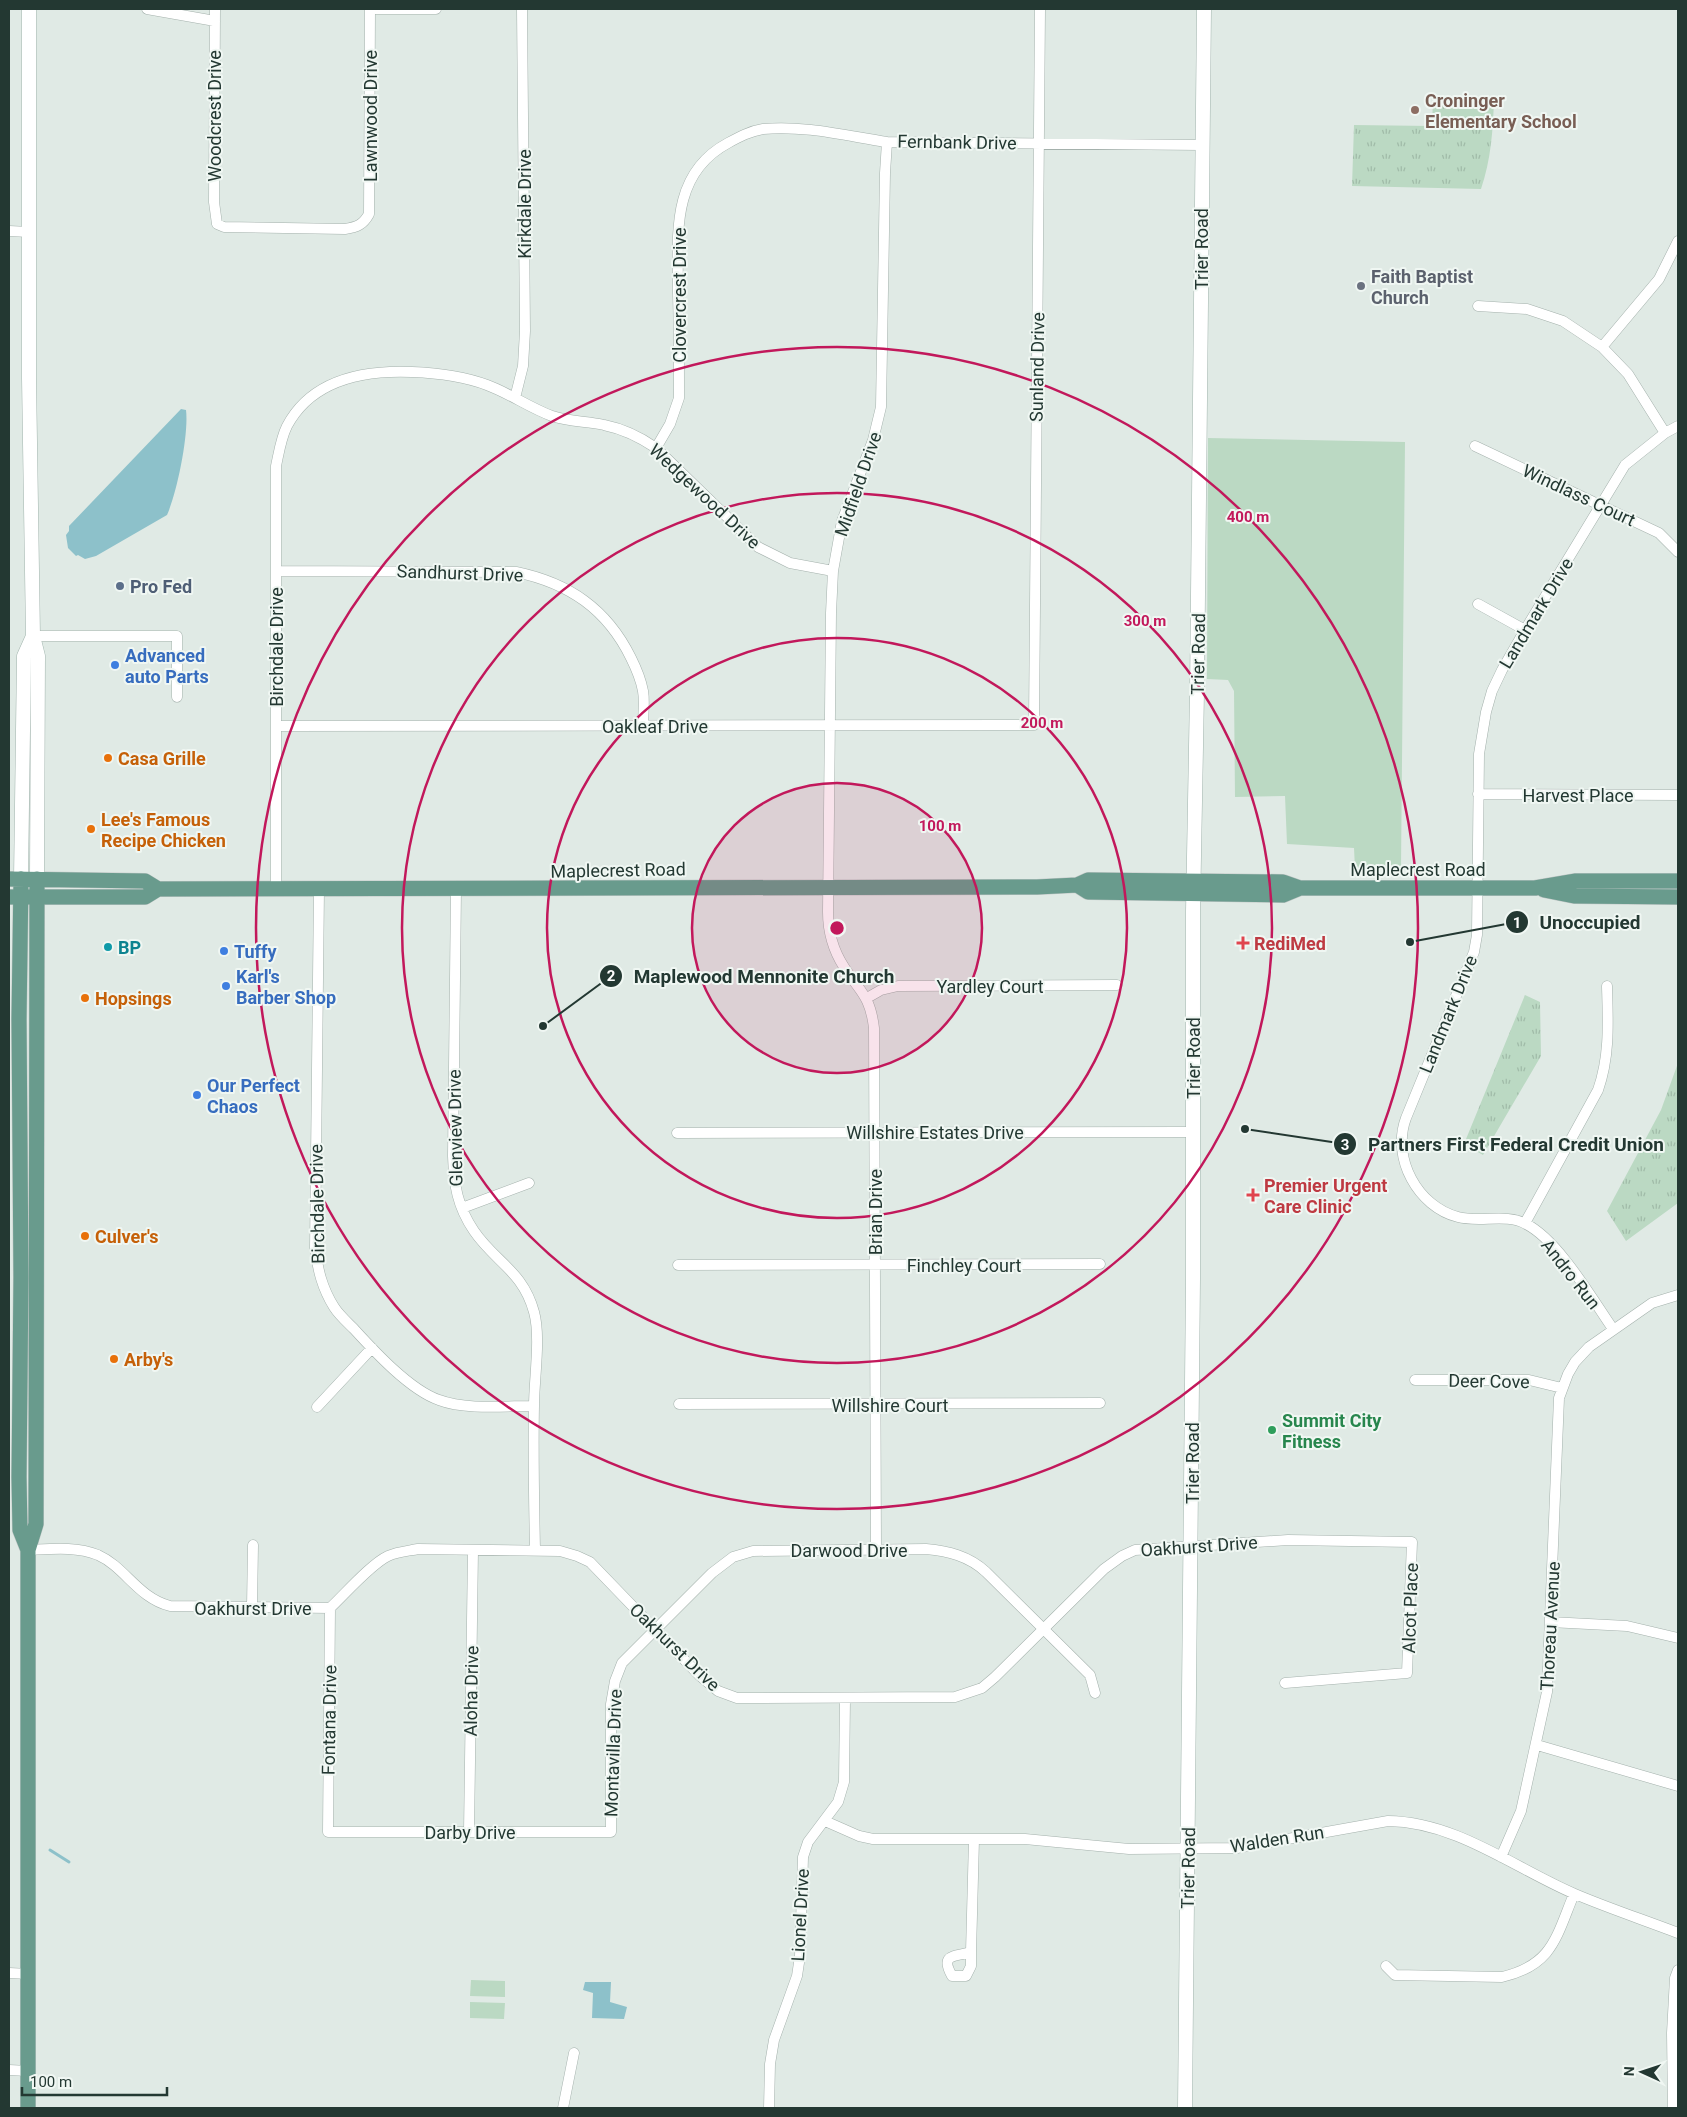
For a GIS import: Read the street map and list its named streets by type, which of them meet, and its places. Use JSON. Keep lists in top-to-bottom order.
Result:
{
  "streets": {
    "main road": ["Maplecrest Road"],
    "street": [
      "Woodcrest Drive",
      "Lawnwood Drive",
      "Fernbank Drive",
      "Kirkdale Drive",
      "Trier Road",
      "Clovercrest Drive",
      "Sunland Drive",
      "Midfield Drive",
      "Windlass Court",
      "Wedgewood Drive",
      "Sandhurst Drive",
      "Landmark Drive",
      "Birchdale Drive",
      "Oakleaf Drive",
      "Harvest Place",
      "Yardley Court",
      "Glenview Drive",
      "Willshire Estates Drive",
      "Brian Drive",
      "Finchley Court",
      "Andro Run",
      "Deer Cove",
      "Willshire Court",
      "Oakhurst Drive",
      "Darwood Drive",
      "Alcot Place",
      "Thoreau Avenue",
      "Aloha Drive",
      "Fontana Drive",
      "Montavilla Drive",
      "Darby Drive",
      "Walden Run",
      "Lionel Drive"
    ]
  },
  "crossings": [
    ["Woodcrest Drive", "Lawnwood Drive"],
    ["Fernbank Drive", "Trier Road"],
    ["Fernbank Drive", "Clovercrest Drive"],
    ["Fernbank Drive", "Sunland Drive"],
    ["Fernbank Drive", "Midfield Drive"],
    ["Kirkdale Drive", "Wedgewood Drive"],
    ["Trier Road", "Maplecrest Road"],
    ["Trier Road", "Willshire Estates Drive"],
    ["Trier Road", "Oakhurst Drive"],
    ["Trier Road", "Walden Run"],
    ["Clovercrest Drive", "Wedgewood Drive"],
    ["Sunland Drive", "Oakleaf Drive"],
    ["Midfield Drive", "Wedgewood Drive"],
    ["Midfield Drive", "Oakleaf Drive"],
    ["Midfield Drive", "Maplecrest Road"],
    ["Midfield Drive", "Brian Drive"],
    ["Windlass Court", "Landmark Drive"],
    ["Wedgewood Drive", "Birchdale Drive"],
    ["Sandhurst Drive", "Birchdale Drive"],
    ["Sandhurst Drive", "Oakleaf Drive"],
    ["Landmark Drive", "Harvest Place"],
    ["Landmark Drive", "Maplecrest Road"],
    ["Landmark Drive", "Andro Run"],
    ["Birchdale Drive", "Oakleaf Drive"],
    ["Birchdale Drive", "Maplecrest Road"],
    ["Birchdale Drive", "Glenview Drive"],
    ["Maplecrest Road", "Glenview Drive"],
    ["Maplecrest Road", "Brian Drive"],
    ["Yardley Court", "Brian Drive"],
    ["Glenview Drive", "Oakhurst Drive"],
    ["Willshire Estates Drive", "Brian Drive"],
    ["Brian Drive", "Finchley Court"],
    ["Brian Drive", "Willshire Court"],
    ["Brian Drive", "Darwood Drive"],
    ["Andro Run", "Thoreau Avenue"],
    ["Deer Cove", "Thoreau Avenue"],
    ["Oakhurst Drive", "Darwood Drive"],
    ["Oakhurst Drive", "Alcot Place"],
    ["Oakhurst Drive", "Aloha Drive"],
    ["Oakhurst Drive", "Fontana Drive"],
    ["Oakhurst Drive", "Montavilla Drive"],
    ["Oakhurst Drive", "Lionel Drive"],
    ["Darwood Drive", "Montavilla Drive"],
    ["Thoreau Avenue", "Walden Run"],
    ["Aloha Drive", "Darby Drive"],
    ["Fontana Drive", "Darby Drive"],
    ["Montavilla Drive", "Darby Drive"],
    ["Walden Run", "Lionel Drive"]
  ],
  "places": {
    "other": [
      "Croninger Elementary School",
      "Faith Baptist Church",
      "Pro Fed",
      "Advanced auto Parts",
      "Casa Grille",
      "Lee's Famous Recipe Chicken",
      "Unoccupied",
      "BP",
      "Tuffy",
      "Karl's Barber Shop",
      "Hopsings",
      "Maplewood Mennonite Church",
      "Our Perfect Chaos",
      "Partners First Federal Credit Union",
      "Culver's",
      "Arby's",
      "Summit City Fitness"
    ],
    "health": ["RediMed", "Premier Urgent Care Clinic"]
  },
  "scale_bar": "100 m",
  "north": "left",
  "rings": [
    "400 m",
    "300 m",
    "200 m",
    "100 m"
  ]
}
